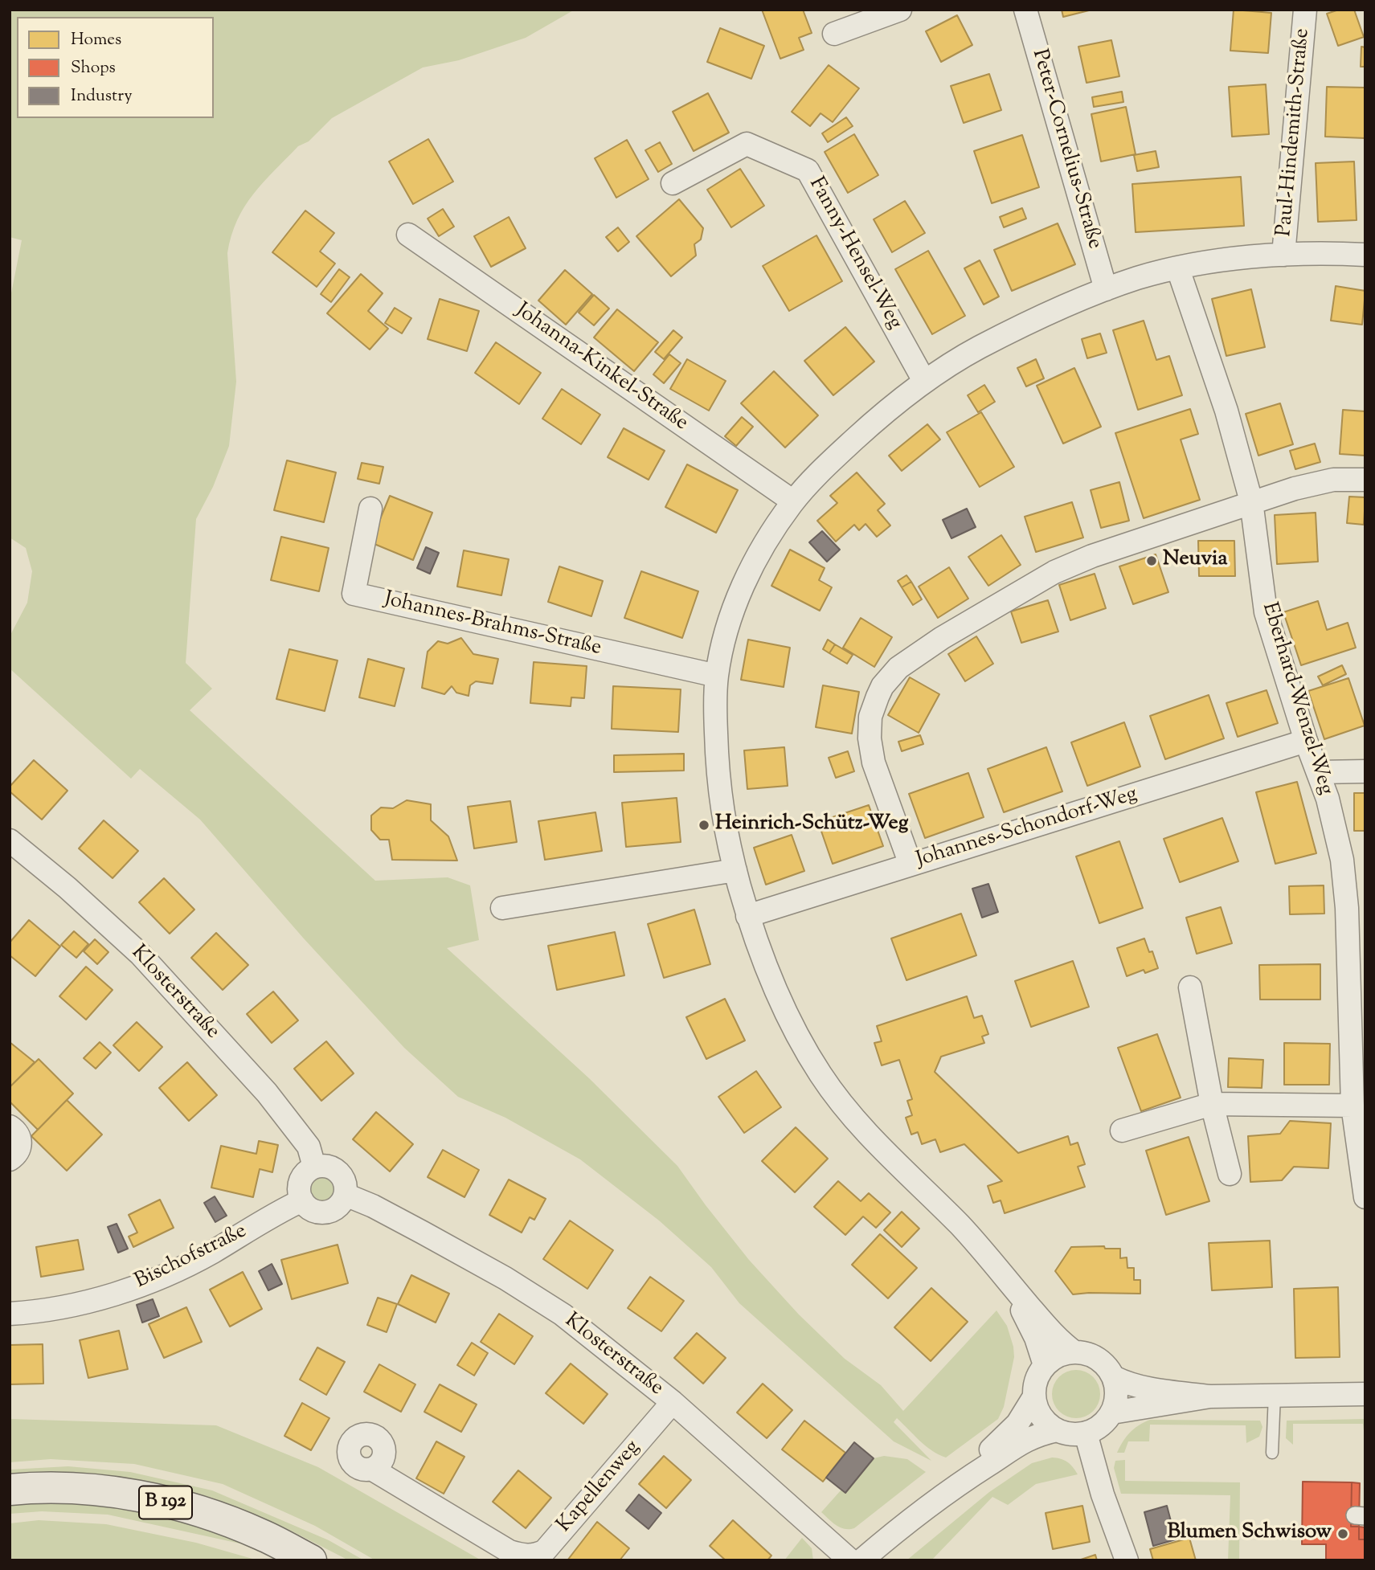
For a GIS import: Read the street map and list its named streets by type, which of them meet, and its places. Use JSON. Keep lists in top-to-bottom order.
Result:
{
  "streets": {
    "main road": ["B 192"],
    "street": [
      "Paul-Hindemith-Straße",
      "Peter-Cornelius-Straße",
      "Fanny-Hensel-Weg",
      "Johanna-Kinkel-Straße",
      "Johannes-Brahms-Straße",
      "Eberhard-Wenzel-Weg",
      "Johannes-Schondorf-Weg",
      "Klosterstraße",
      "Bischofstraße",
      "Kapellenweg"
    ]
  },
  "crossings": [
    ["Eberhard-Wenzel-Weg", "Johannes-Schondorf-Weg"],
    ["Klosterstraße", "Bischofstraße"],
    ["Klosterstraße", "Kapellenweg"]
  ],
  "places": ["Neuvia", "Heinrich-Schütz-Weg", "Blumen Schwisow"],
  "legend": ["Homes", "Shops", "Industry"]
}
